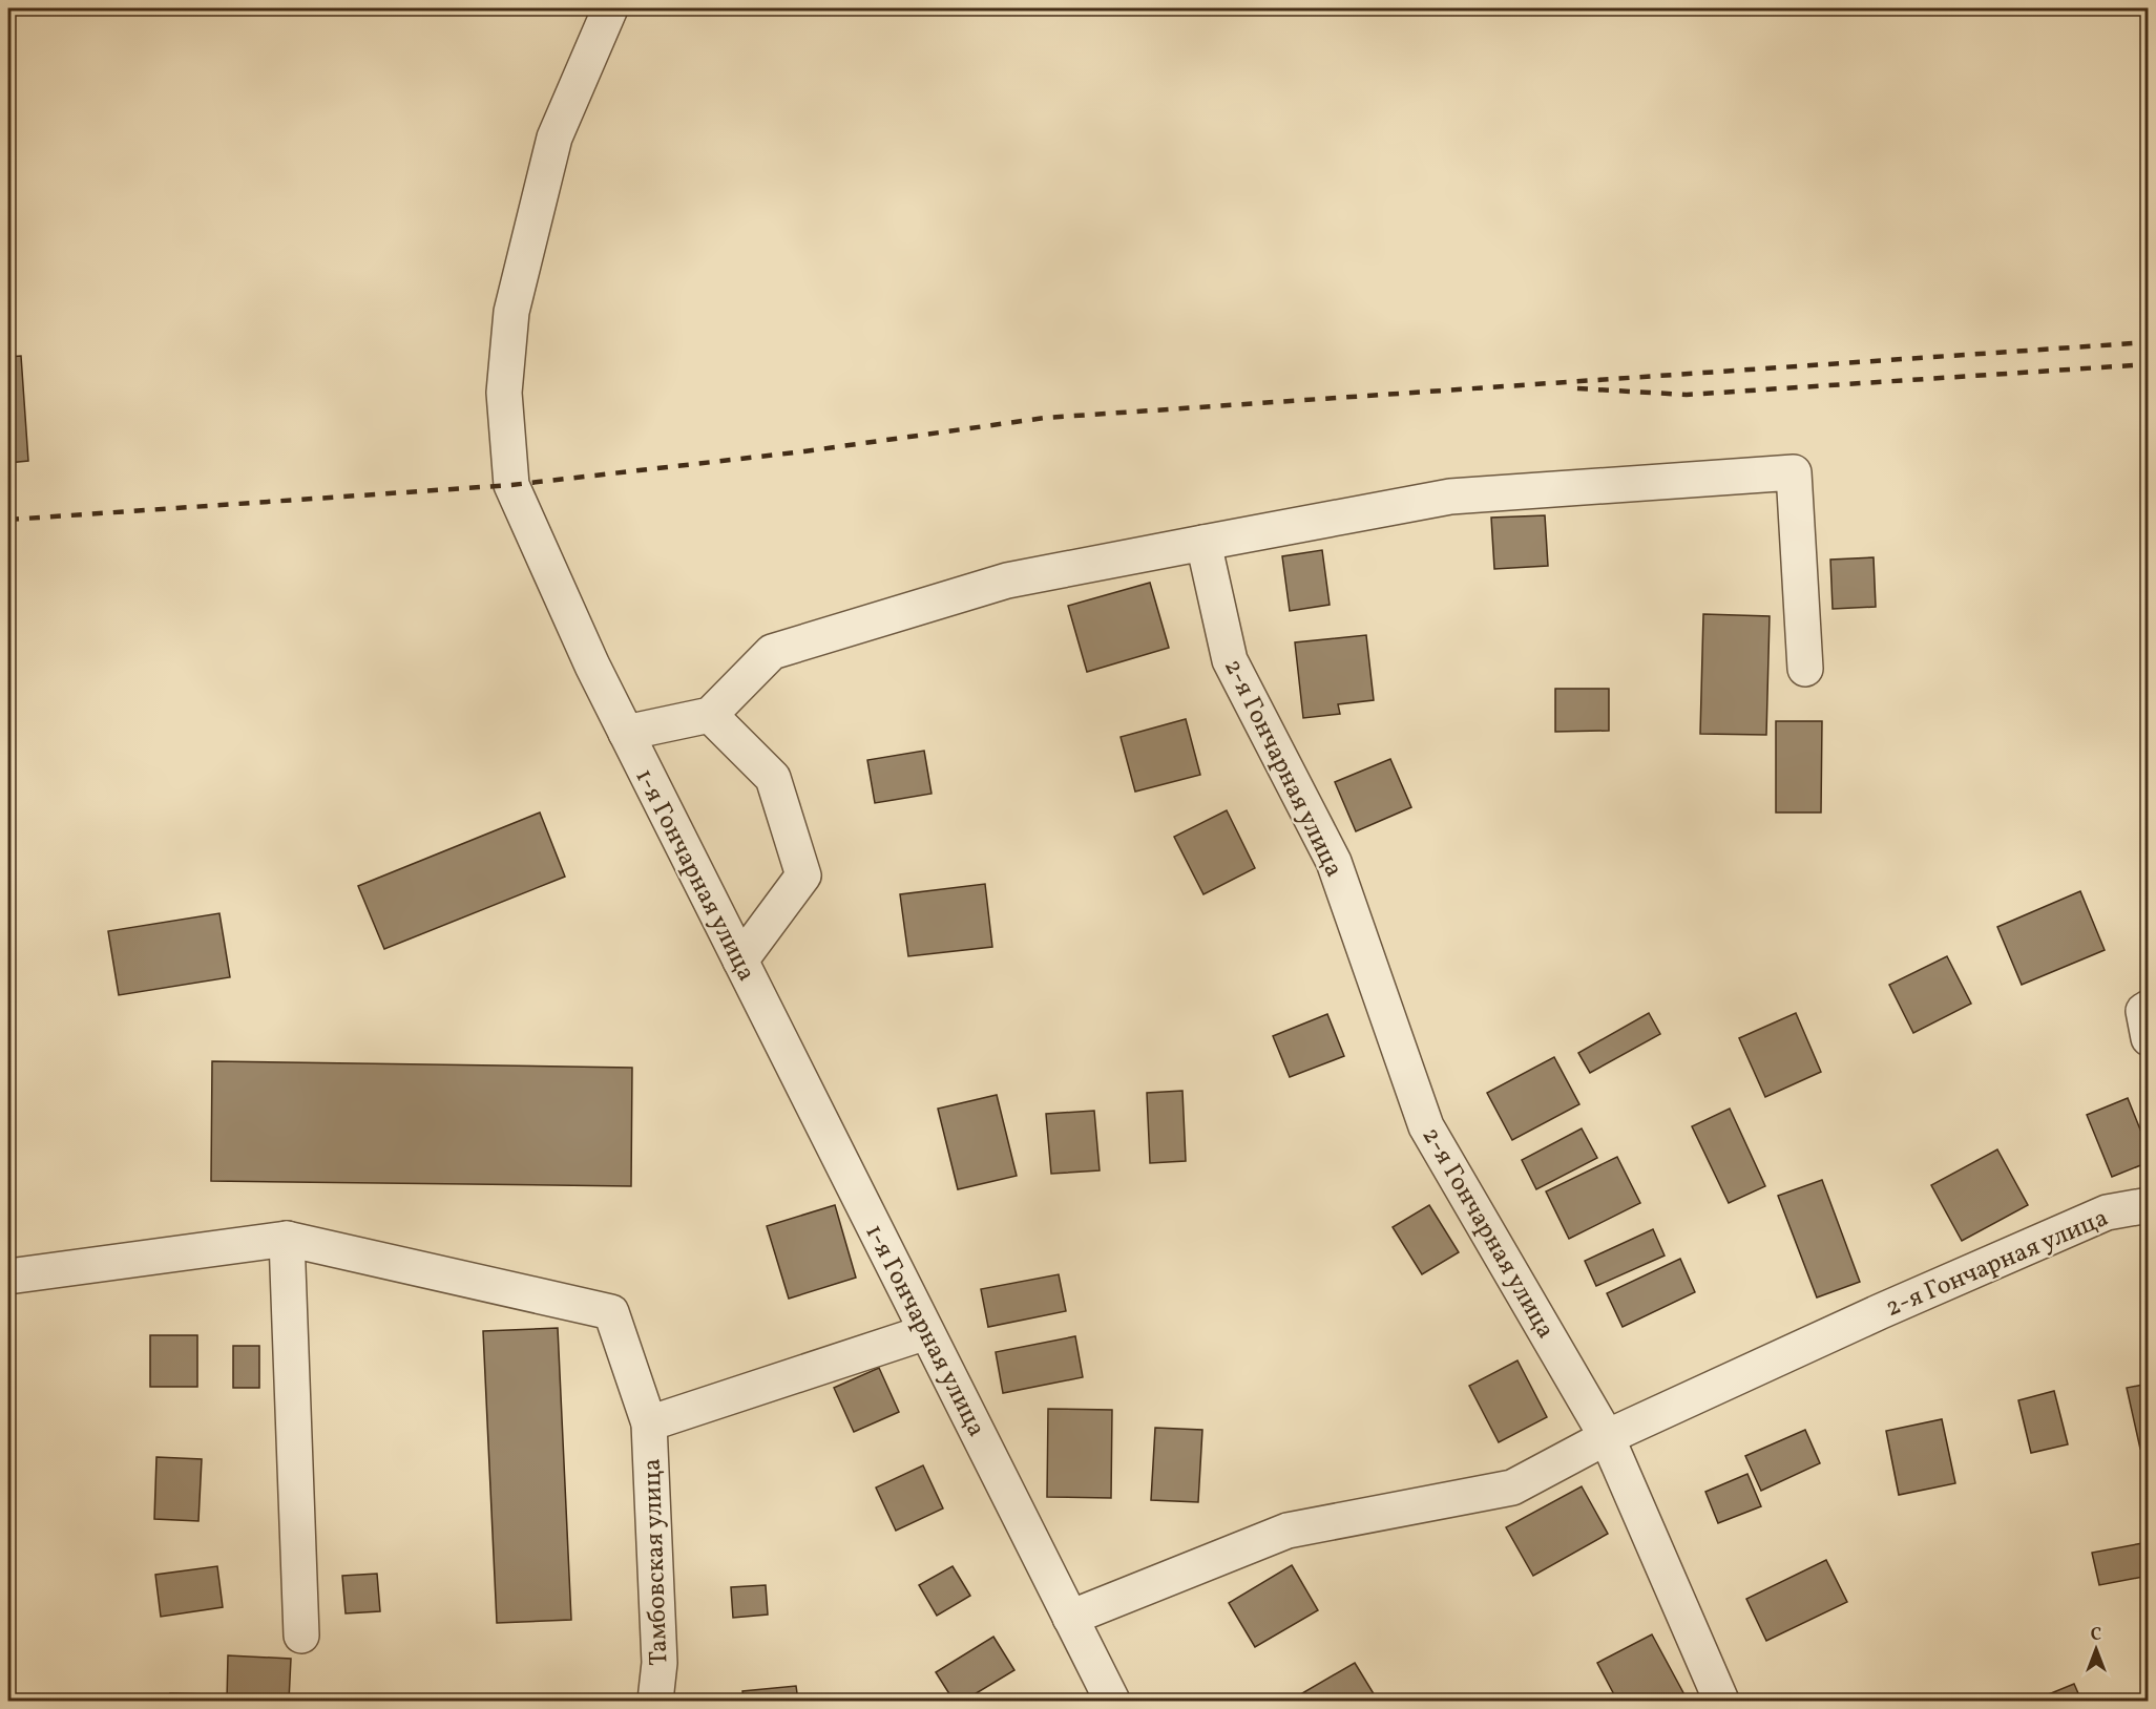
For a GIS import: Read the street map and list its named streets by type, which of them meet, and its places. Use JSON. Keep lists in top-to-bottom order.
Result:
{
  "streets": {
    "street": ["2-я Гончарная улица", "1-я Гончарная улица", "Тамбовская улица"]
  },
  "crossings": [
    ["2-я Гончарная улица", "1-я Гончарная улица"]
  ],
  "north": "top"
}
